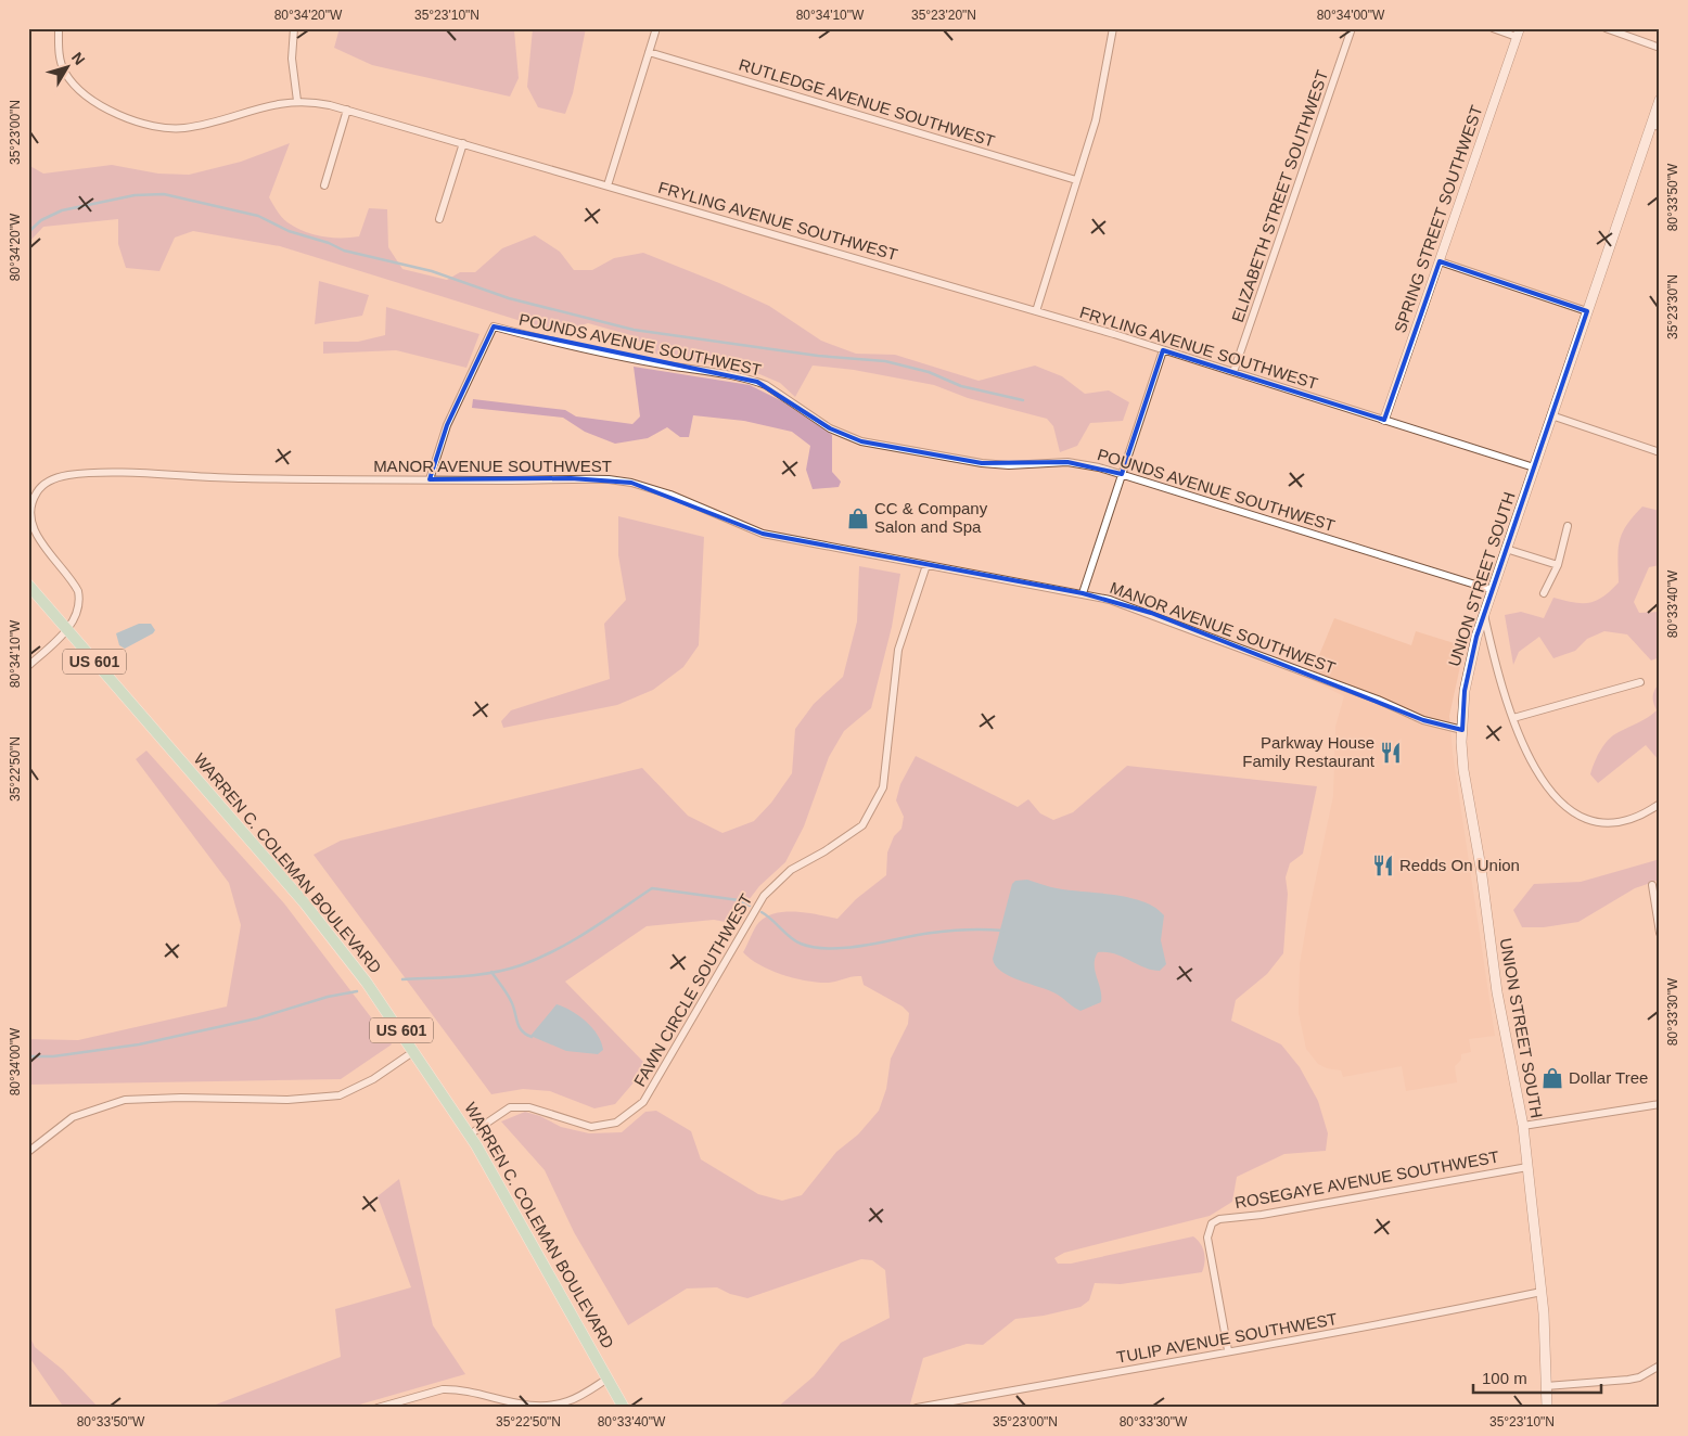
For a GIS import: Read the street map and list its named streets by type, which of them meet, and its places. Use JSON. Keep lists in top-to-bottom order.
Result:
{
  "streets": {
    "highway": ["US 601", "WARREN C. COLEMAN BOULEVARD"],
    "main road": ["UNION STREET SOUTH"],
    "street": [
      "RUTLEDGE AVENUE SOUTHWEST",
      "ELIZABETH STREET SOUTHWEST",
      "SPRING STREET SOUTHWEST",
      "FRYLING AVENUE SOUTHWEST",
      "POUNDS AVENUE SOUTHWEST",
      "MANOR AVENUE SOUTHWEST",
      "FAWN CIRCLE SOUTHWEST",
      "ROSEGAYE AVENUE SOUTHWEST",
      "TULIP AVENUE SOUTHWEST"
    ]
  },
  "crossings": [
    ["ELIZABETH STREET SOUTHWEST", "FRYLING AVENUE SOUTHWEST"],
    ["SPRING STREET SOUTHWEST", "FRYLING AVENUE SOUTHWEST"],
    ["FRYLING AVENUE SOUTHWEST", "UNION STREET SOUTH"],
    ["POUNDS AVENUE SOUTHWEST", "MANOR AVENUE SOUTHWEST"],
    ["POUNDS AVENUE SOUTHWEST", "UNION STREET SOUTH"],
    ["MANOR AVENUE SOUTHWEST", "UNION STREET SOUTH"],
    ["MANOR AVENUE SOUTHWEST", "WARREN C. COLEMAN BOULEVARD"],
    ["MANOR AVENUE SOUTHWEST", "FAWN CIRCLE SOUTHWEST"],
    ["UNION STREET SOUTH", "ROSEGAYE AVENUE SOUTHWEST"],
    ["UNION STREET SOUTH", "TULIP AVENUE SOUTHWEST"],
    ["WARREN C. COLEMAN BOULEVARD", "FAWN CIRCLE SOUTHWEST"],
    ["ROSEGAYE AVENUE SOUTHWEST", "TULIP AVENUE SOUTHWEST"]
  ],
  "places": {
    "shop": ["CC & Company Salon and Spa", "Dollar Tree"],
    "restaurant": ["Parkway House Family Restaurant", "Redds On Union"]
  },
  "scale_bar": "100 m",
  "north": "top right",
  "coordinates": [
    "80°34'20\"W",
    "35°23'10\"N",
    "80°34'10\"W",
    "35°23'20\"N",
    "80°34'00\"W",
    "35°23'00\"N",
    "80°33'50\"W",
    "35°23'30\"N",
    "80°33'40\"W",
    "35°22'50\"N",
    "80°33'30\"W"
  ]
}
